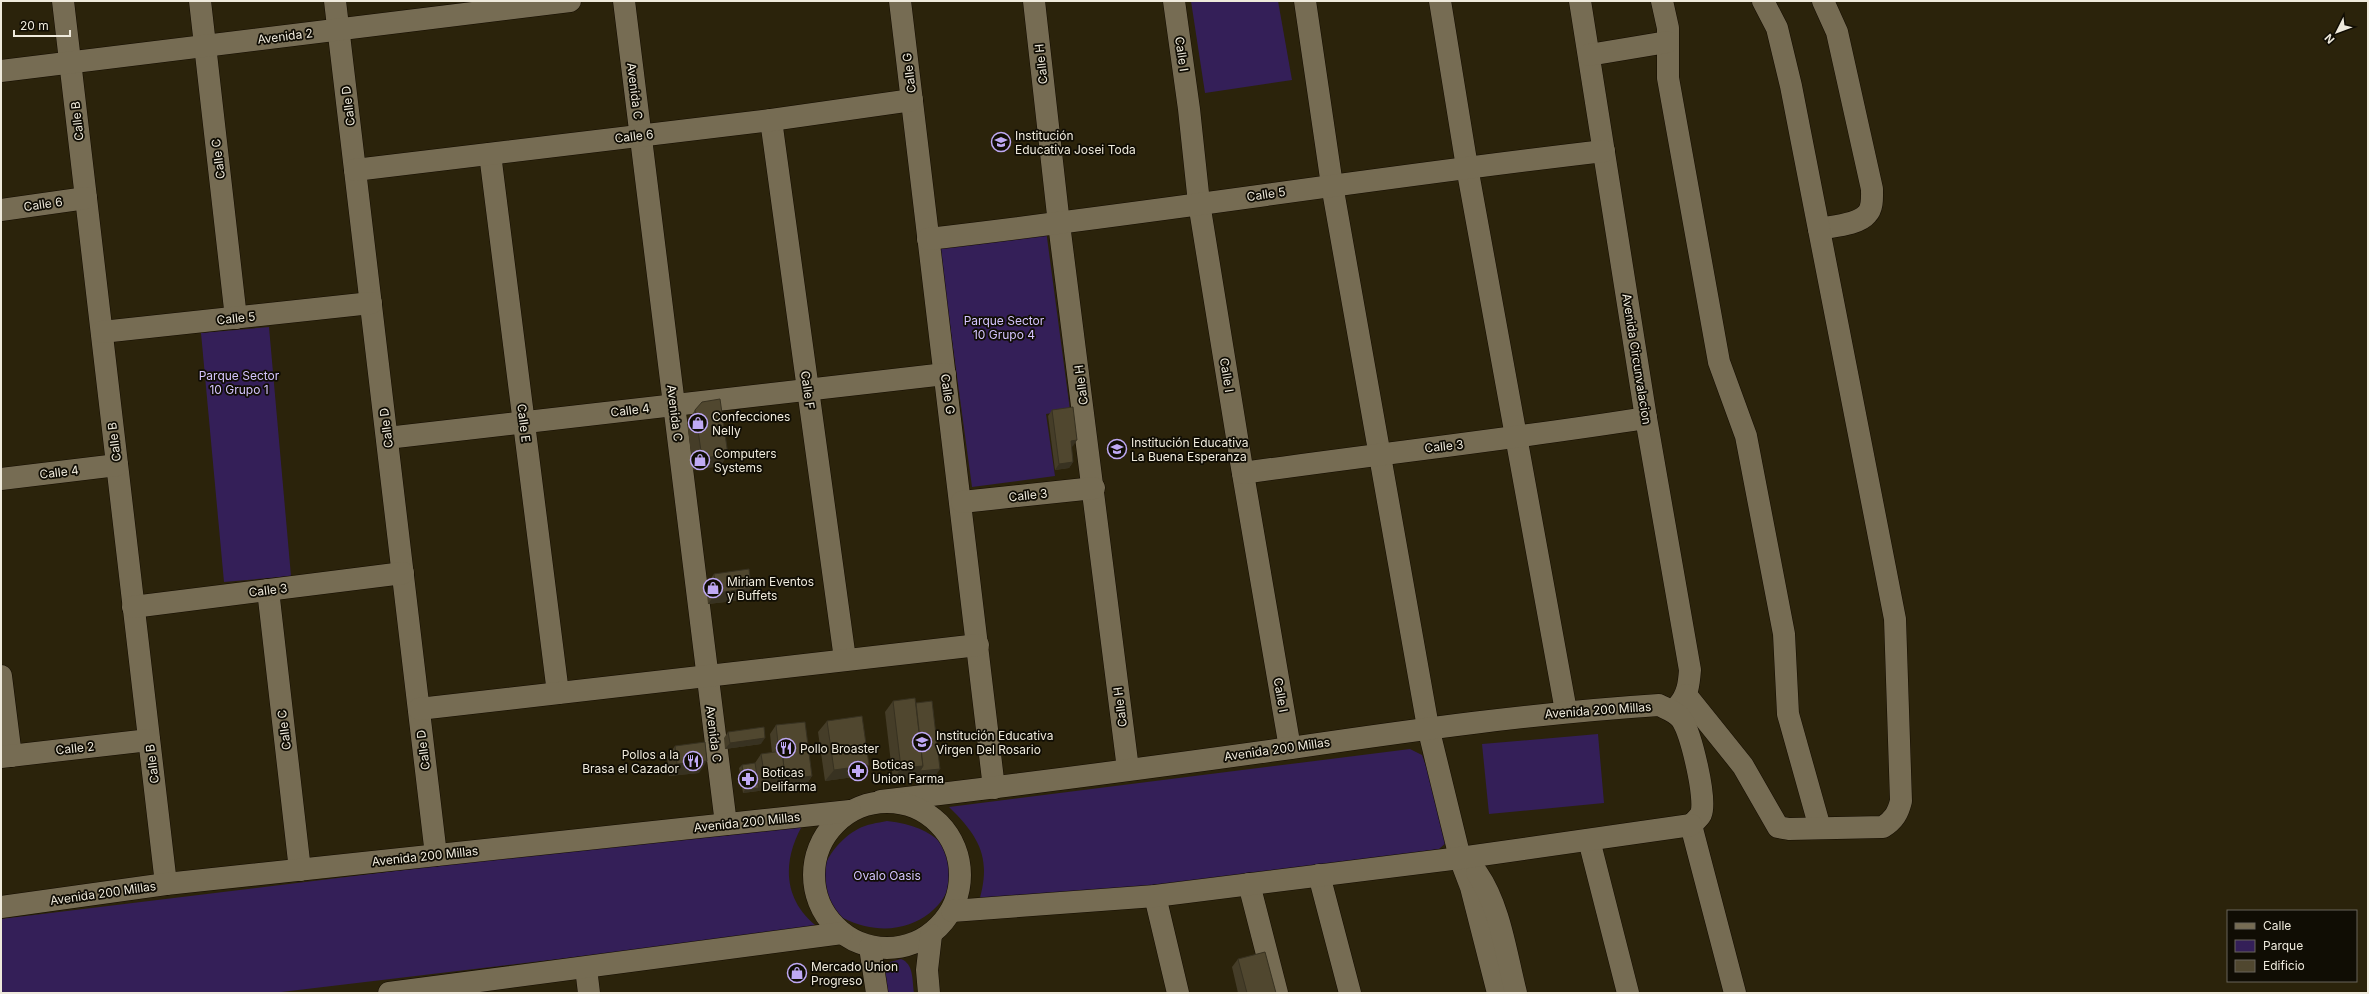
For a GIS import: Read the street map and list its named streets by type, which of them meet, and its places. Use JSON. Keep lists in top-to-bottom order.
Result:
{
  "streets": {
    "street": [
      "Avenida 2",
      "Calle I",
      "Calle H",
      "Calle G",
      "Avenida C",
      "Calle D",
      "Calle B",
      "Calle 6",
      "Calle C",
      "Calle 5",
      "Avenida Circunvalacion",
      "Calle F",
      "Calle 4",
      "Calle E",
      "Calle 3",
      "Avenida 200 Millas",
      "Calle 2"
    ]
  },
  "crossings": [
    ["Avenida 2", "Calle D"],
    ["Avenida 2", "Calle B"],
    ["Avenida 2", "Calle C"],
    ["Calle I", "Calle 5"],
    ["Calle I", "Calle 3"],
    ["Calle I", "Avenida 200 Millas"],
    ["Calle H", "Calle 5"],
    ["Calle H", "Calle 3"],
    ["Calle H", "Avenida 200 Millas"],
    ["Calle G", "Calle 6"],
    ["Calle G", "Calle 5"],
    ["Calle G", "Calle 4"],
    ["Calle G", "Calle 3"],
    ["Calle G", "Avenida 200 Millas"],
    ["Avenida C", "Calle 6"],
    ["Avenida C", "Calle 4"],
    ["Avenida C", "Avenida 200 Millas"],
    ["Calle D", "Calle 6"],
    ["Calle D", "Calle 5"],
    ["Calle D", "Calle 4"],
    ["Calle D", "Calle 3"],
    ["Calle D", "Avenida 200 Millas"],
    ["Calle B", "Calle 6"],
    ["Calle B", "Calle 5"],
    ["Calle B", "Calle 4"],
    ["Calle B", "Calle 3"],
    ["Calle B", "Avenida 200 Millas"],
    ["Calle B", "Calle 2"],
    ["Calle 6", "Calle F"],
    ["Calle 6", "Calle E"],
    ["Calle C", "Calle 5"],
    ["Calle C", "Calle 3"],
    ["Calle C", "Avenida 200 Millas"],
    ["Calle 5", "Avenida Circunvalacion"],
    ["Avenida Circunvalacion", "Calle 3"],
    ["Calle F", "Calle 4"],
    ["Calle 4", "Calle E"]
  ],
  "parks": ["Parque Sector 10 Grupo 4", "Parque Sector 10 Grupo 1", "Ovalo Oasis"],
  "places": {
    "school or university": ["Institución Educativa Josei Toda", "Institución Educativa La Buena Esperanza", "Institución Educativa Virgen Del Rosario"],
    "shop": [
      "Confecciones Nelly",
      "Computers Systems",
      "Miriam Eventos y Buffets",
      "Mercado Union Progreso"
    ],
    "restaurant": ["Pollo Broaster", "Pollos a la Brasa el Cazador"],
    "pharmacy": ["Boticas Union Farma", "Boticas Delifarma"]
  },
  "legend": ["Calle", "Parque", "Edificio"],
  "scale_bar": "20 m",
  "north": "bottom left"
}
